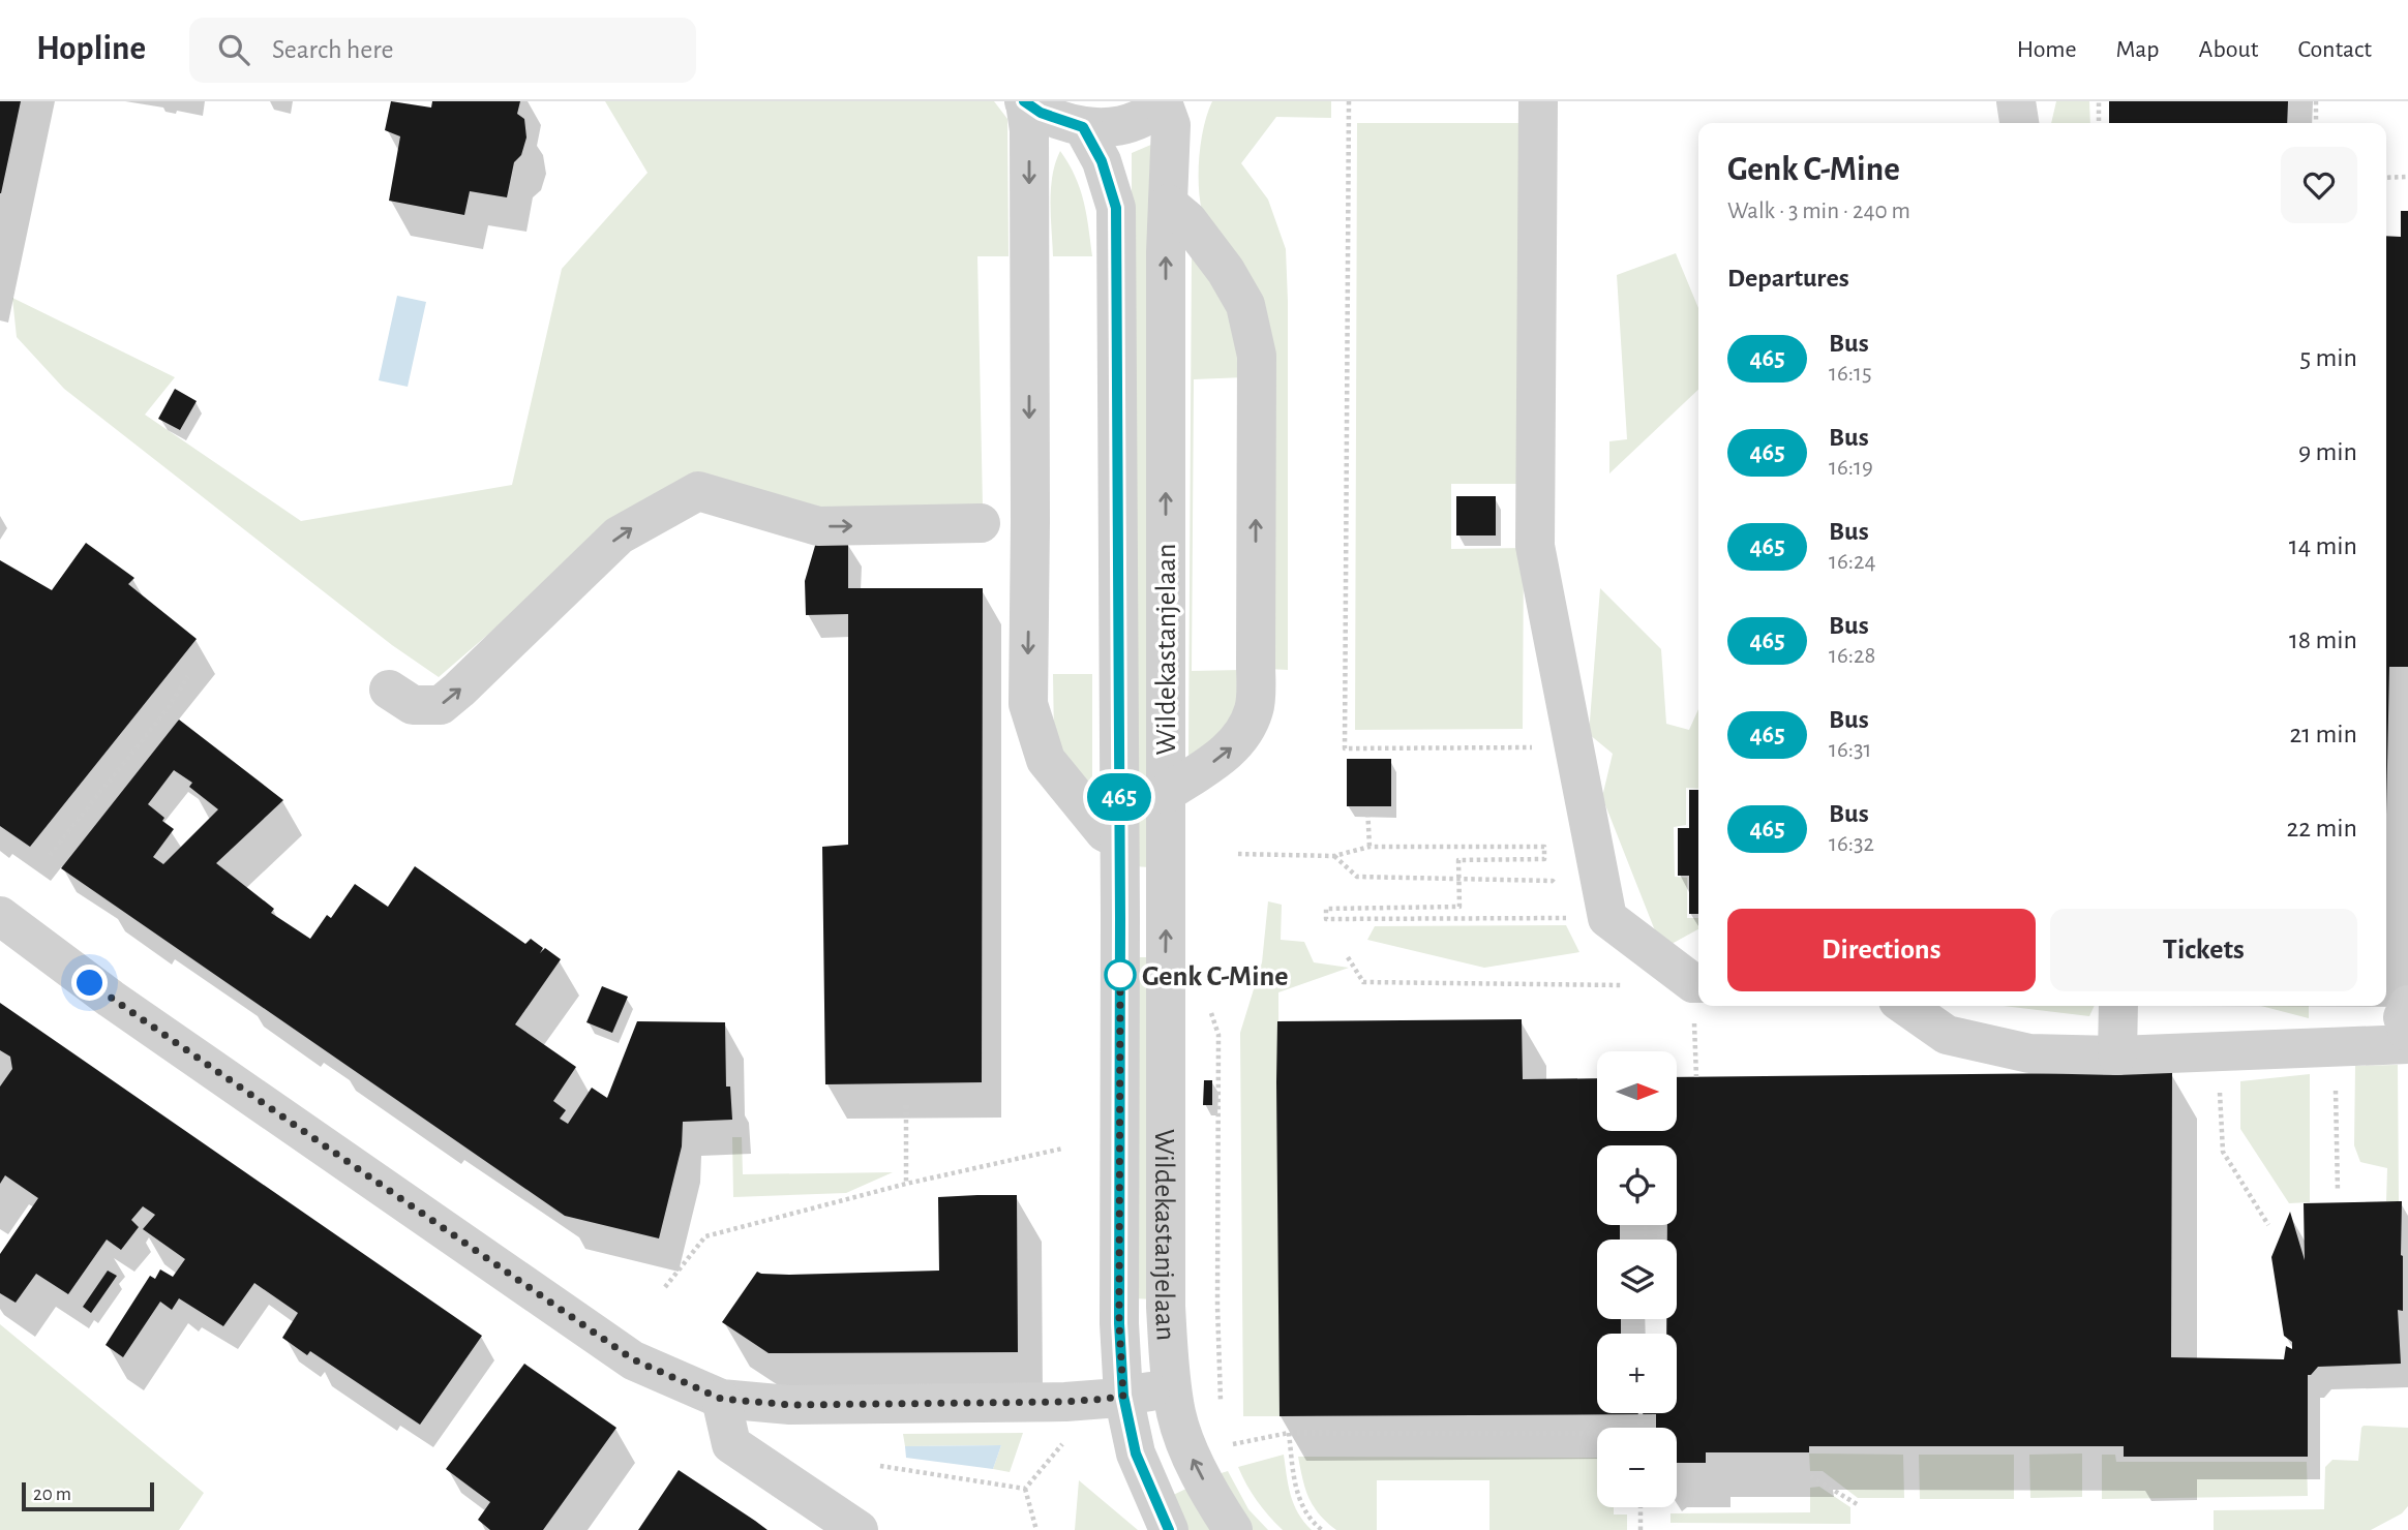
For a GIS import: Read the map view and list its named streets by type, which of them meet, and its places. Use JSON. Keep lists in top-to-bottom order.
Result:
{
  "streets": {
    "street": ["Wildekastanjelaan"]
  },
  "places": ["Genk C-Mine"],
  "lines": ["bus line 465"],
  "scale_bar": "20 m",
  "north": "right",
  "page": {
    "header": "Hopline",
    "search": "Search here",
    "nav": [
      "Home",
      "Map",
      "About",
      "Contact"
    ],
    "on_map": "465",
    "heading": [
      ["Genk C-Mine", "Walk · 3 min · 240 m"],
      "Departures"
    ],
    "list": [
      {
        "mark": "465",
        "name": "Bus",
        "note": "16:15",
        "value": "5 min"
      },
      {
        "mark": "465",
        "name": "Bus",
        "note": "16:19",
        "value": "9 min"
      },
      {
        "mark": "465",
        "name": "Bus",
        "note": "16:24",
        "value": "14 min"
      },
      {
        "mark": "465",
        "name": "Bus",
        "note": "16:28",
        "value": "18 min"
      },
      {
        "mark": "465",
        "name": "Bus",
        "note": "16:31",
        "value": "21 min"
      },
      {
        "mark": "465",
        "name": "Bus",
        "note": "16:32",
        "value": "22 min"
      }
    ],
    "buttons": ["Directions", "Tickets"],
    "map_buttons": ["+", "−"],
    "scale": "20 m"
  }
}
